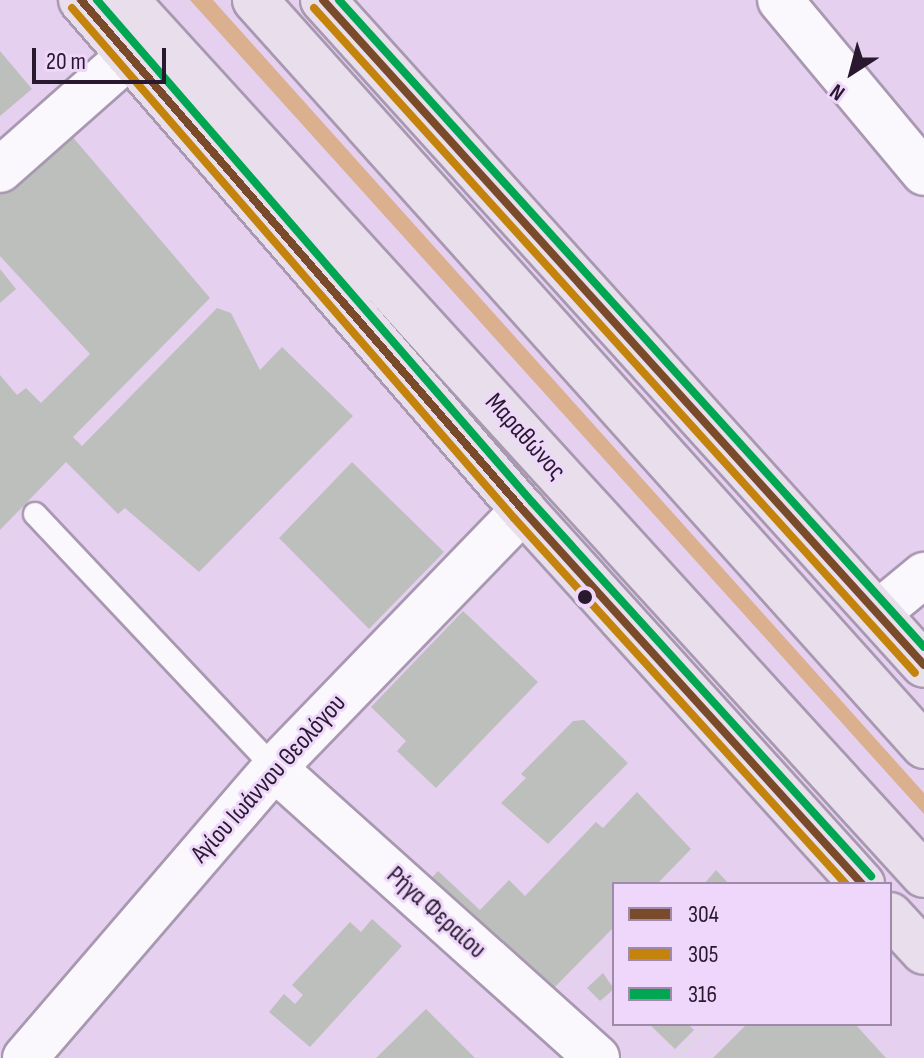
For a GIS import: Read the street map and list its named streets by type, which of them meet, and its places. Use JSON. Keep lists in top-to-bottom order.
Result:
{
  "streets": {
    "main road": ["Μαραθώνος"],
    "street": ["Αγίου Ιωάννου Θεολόγου", "Ρήγα Φεραίου"]
  },
  "crossings": [
    ["Μαραθώνος", "Αγίου Ιωάννου Θεολόγου"],
    ["Αγίου Ιωάννου Θεολόγου", "Ρήγα Φεραίου"]
  ],
  "lines": ["transit line 304", "transit line 316", "transit line 305"],
  "legend": ["304", "305", "316"],
  "scale_bar": "20 m",
  "north": "bottom left"
}
